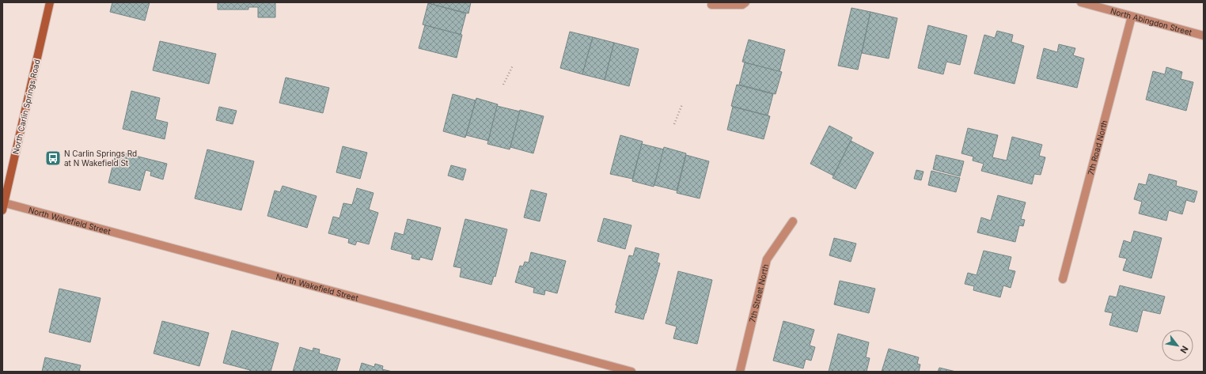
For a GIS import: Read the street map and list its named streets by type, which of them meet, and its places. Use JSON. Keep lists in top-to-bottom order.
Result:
{
  "streets": {
    "main road": ["North Carlin Springs Road"],
    "street": [
      "North Abingdon Street",
      "7th Road North",
      "North Wakefield Street",
      "7th Street North"
    ]
  },
  "crossings": [
    ["North Abingdon Street", "7th Road North"],
    ["North Carlin Springs Road", "North Wakefield Street"]
  ],
  "places": {
    "bus stop": ["N Carlin Springs Rd at N Wakefield St"]
  },
  "north": "bottom right"
}
